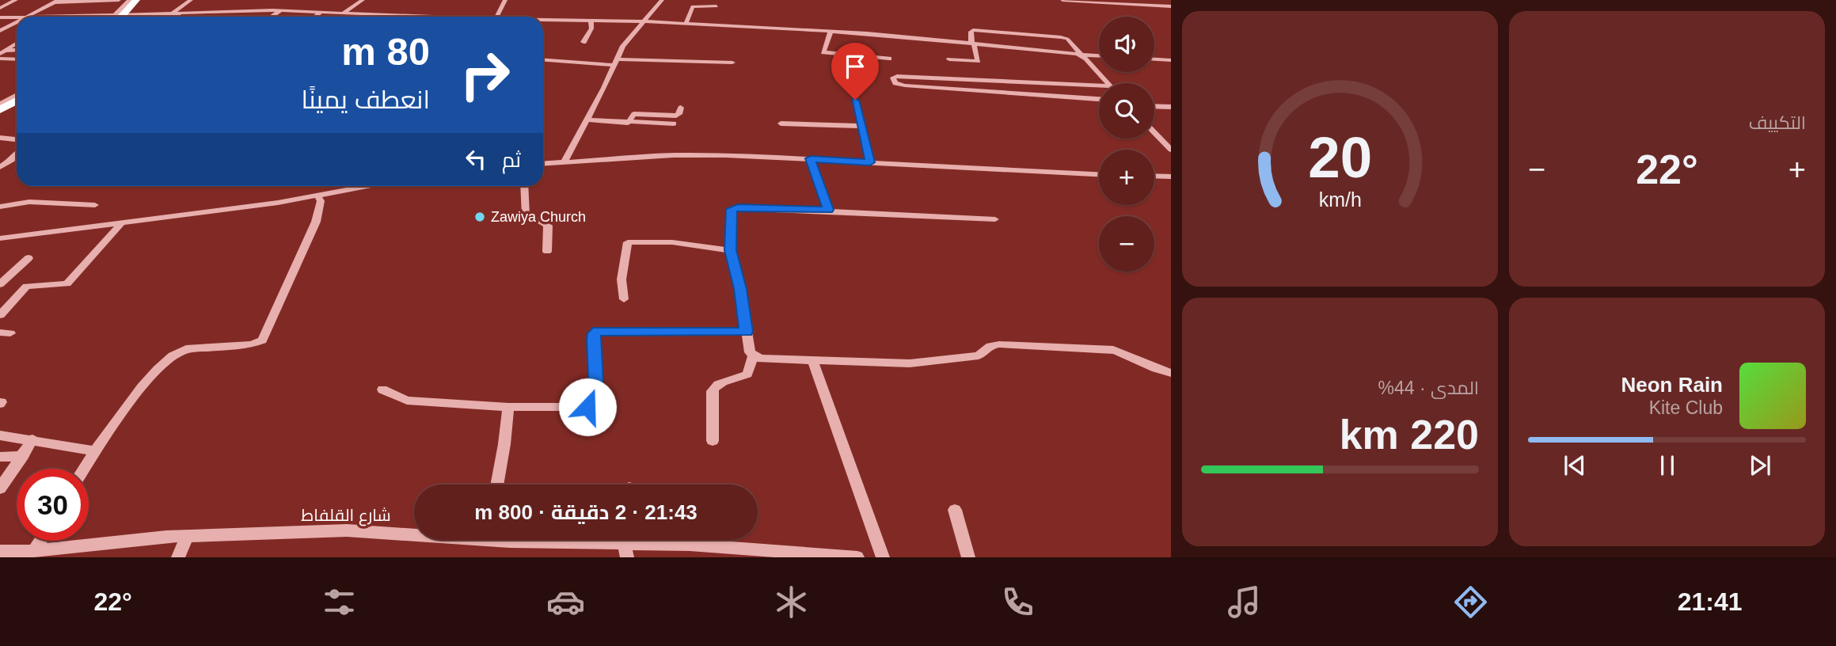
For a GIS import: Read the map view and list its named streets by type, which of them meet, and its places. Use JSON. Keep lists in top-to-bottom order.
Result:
{
  "streets": {
    "street": ["شارع القلفاط"]
  },
  "places": ["Zawiya Church"],
  "page": {
    "tile": [
      "التكييف",
      ["المدى · 44%", "220 km"]
    ],
    "map_buttons": ["+", "−"],
    "turn": ["80 m", "انعطف يمينًا"],
    "then": "ثم",
    "heat": ["−", "22°", "+"],
    "song": ["Neon Rain", "Kite Club"],
    "limit": "30",
    "trip": "21:43 · 2 دقيقة · 800 m",
    "tabs": ["21:41", "22°"],
    "gauge": ["20", "km/h"]
  }
}
